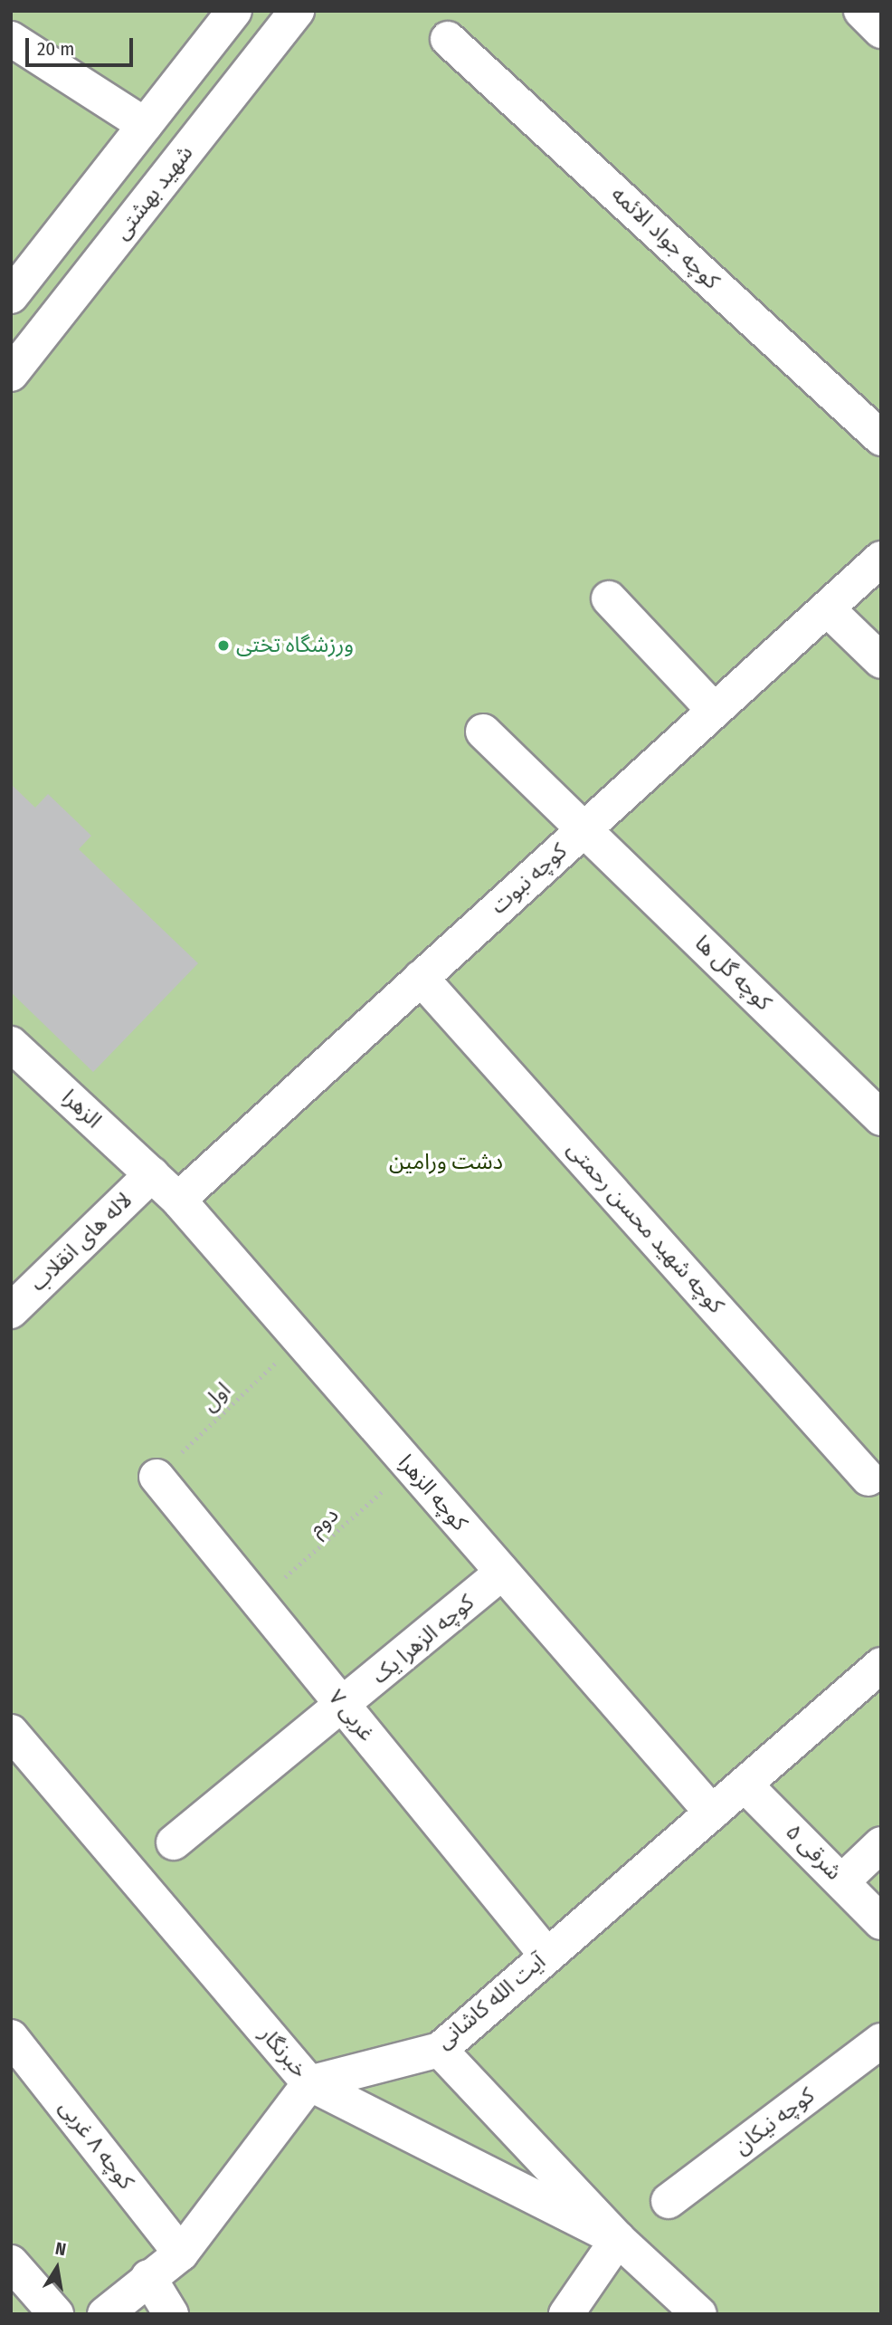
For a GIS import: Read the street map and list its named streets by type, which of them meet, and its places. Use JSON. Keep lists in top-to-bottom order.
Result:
{
  "streets": {
    "street": [
      "شهید بهشتی",
      "کوچه جواد الائمه",
      "کوچه نبوت",
      "کوچه گل ها",
      "الزهرا",
      "کوچه شهید محسن رحمتی",
      "لاله های انقلاب",
      "کوچه الزهرا",
      "کوچه الزهرا یک",
      "۷ غربی",
      "۵ شرقی",
      "آیت الله کاشانی",
      "خبرنگار",
      "کوچه نیکان",
      "کوچه ۸ غربی"
    ],
    "path": ["اول", "دوم"]
  },
  "crossings": [
    ["کوچه نبوت", "کوچه گل ها"],
    ["کوچه نبوت", "کوچه شهید محسن رحمتی"],
    ["کوچه نبوت", "کوچه الزهرا"],
    ["الزهرا", "لاله های انقلاب"],
    ["الزهرا", "کوچه الزهرا"],
    ["لاله های انقلاب", "کوچه الزهرا"],
    ["اول", "کوچه الزهرا"],
    ["اول", "۷ غربی"],
    ["کوچه الزهرا", "دوم"],
    ["کوچه الزهرا", "کوچه الزهرا یک"],
    ["کوچه الزهرا", "آیت الله کاشانی"],
    ["دوم", "۷ غربی"],
    ["کوچه الزهرا یک", "۷ غربی"],
    ["۷ غربی", "آیت الله کاشانی"],
    ["۵ شرقی", "آیت الله کاشانی"],
    ["آیت الله کاشانی", "خبرنگار"]
  ],
  "parks": ["دشت ورامین"],
  "places": ["ورزشگاه تختی"],
  "scale_bar": "20 m",
  "north": "top"
}
